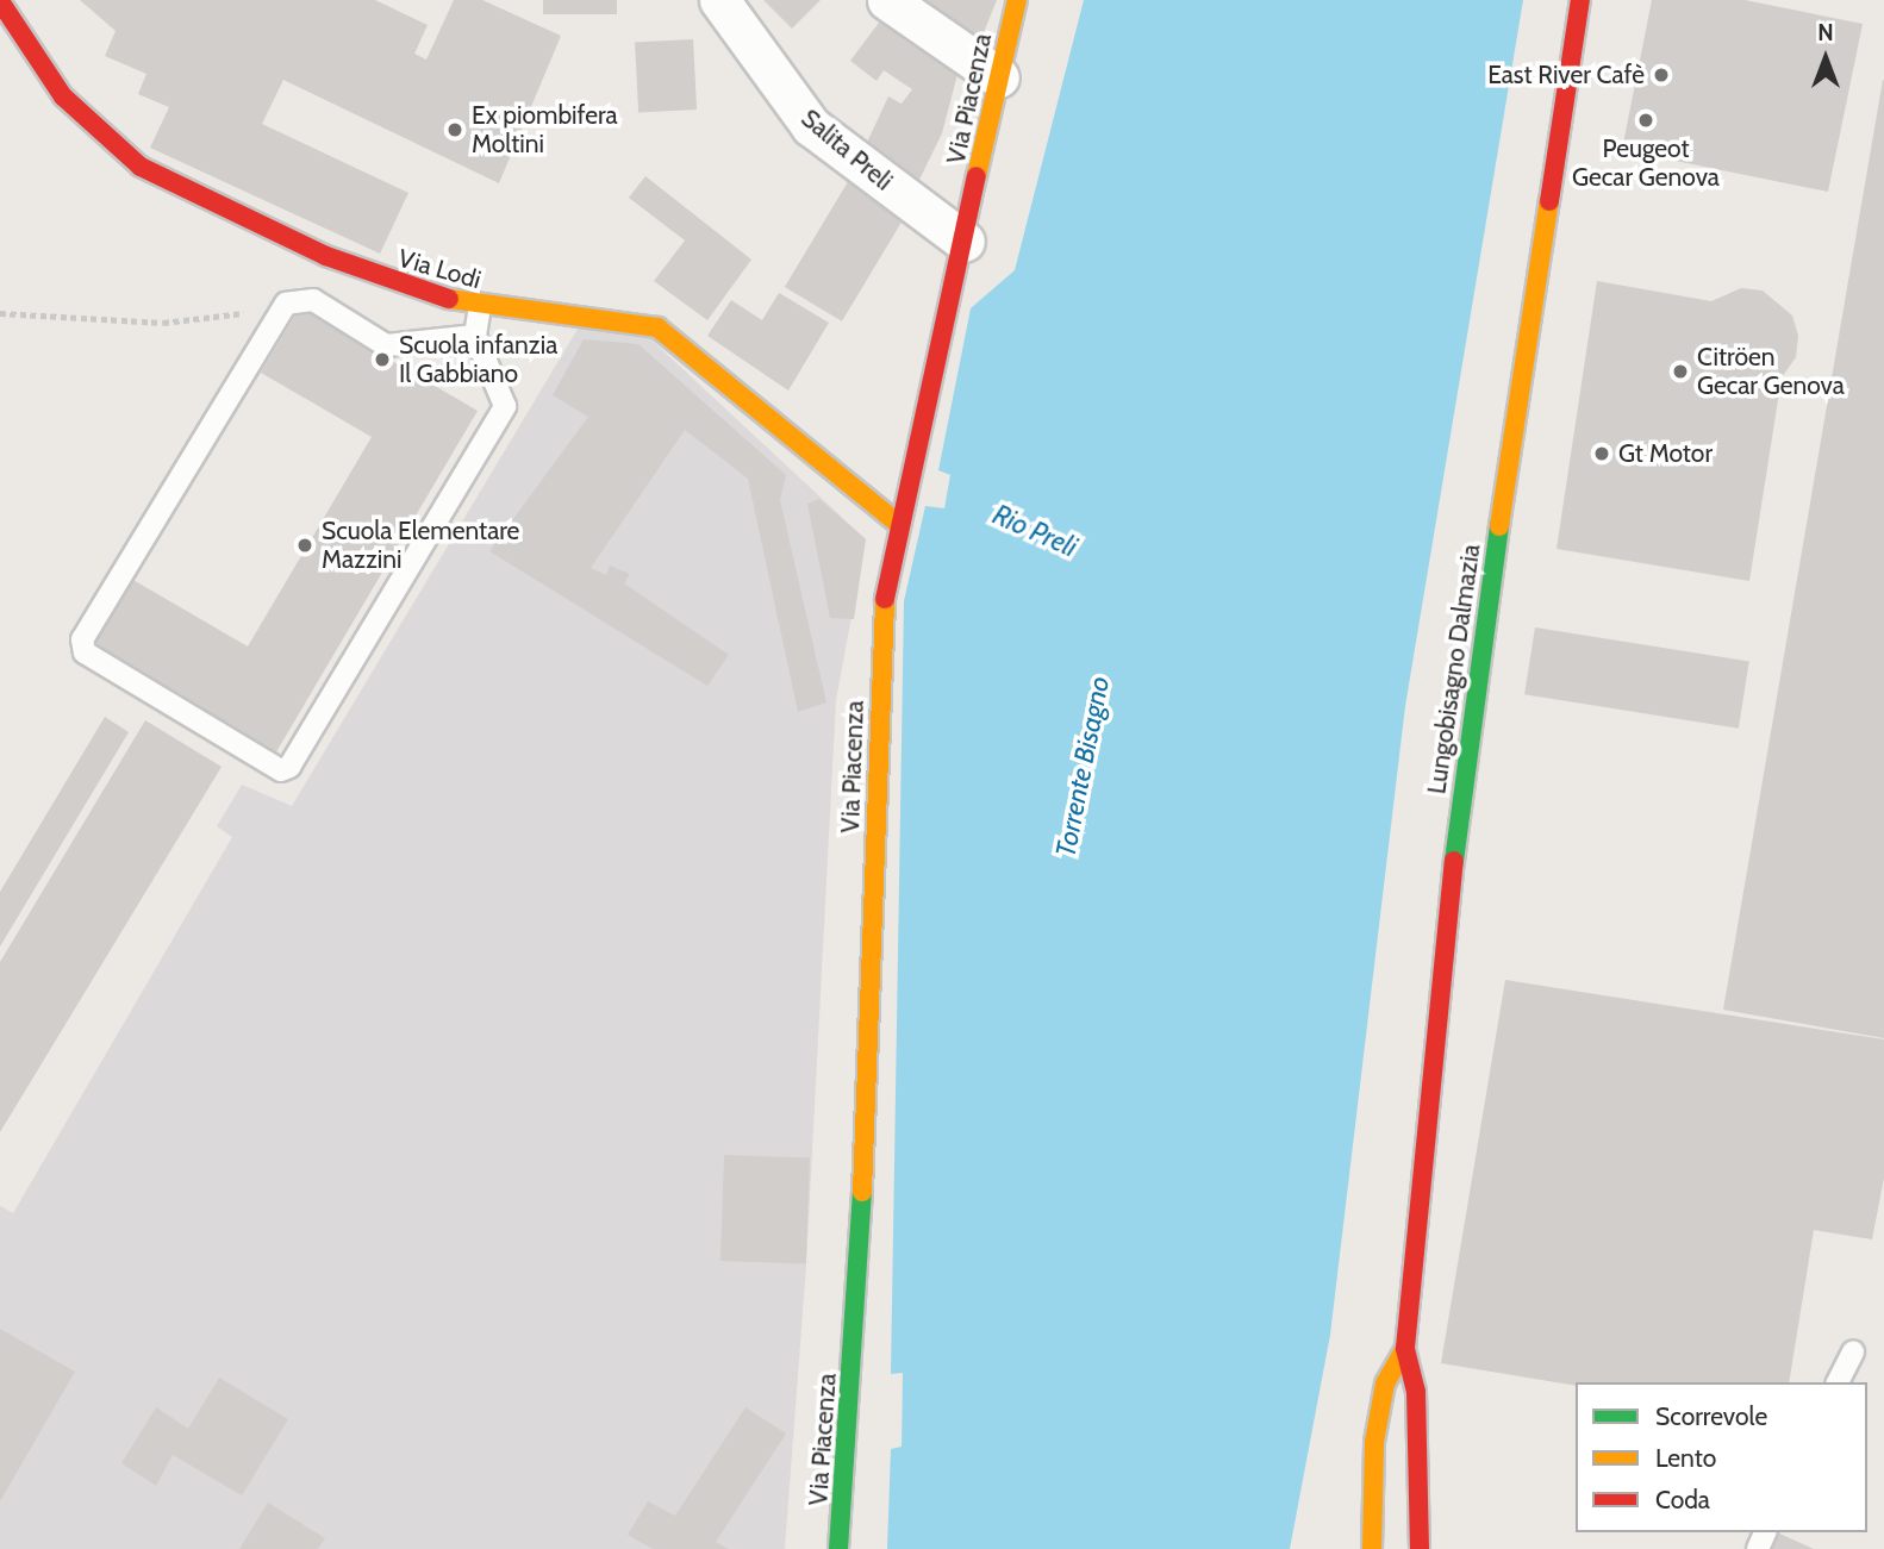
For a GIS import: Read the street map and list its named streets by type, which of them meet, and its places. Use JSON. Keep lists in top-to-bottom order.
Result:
{
  "streets": {
    "main road": ["Via Piacenza", "Via Lodi", "Lungobisagno Dalmazia"],
    "street": ["Salita Preli"]
  },
  "crossings": [
    ["Via Piacenza", "Salita Preli"],
    ["Via Piacenza", "Via Lodi"]
  ],
  "water": ["Rio Preli", "Torrente Bisagno"],
  "places": [
    "East River Cafè",
    "Peugeot Gecar Genova",
    "Ex piombifera Moltini",
    "Scuola infanzia Il Gabbiano",
    "Citröen Gecar Genova",
    "Gt Motor",
    "Scuola Elementare Mazzini"
  ],
  "legend": ["Scorrevole", "Lento", "Coda"],
  "north": "top"
}
